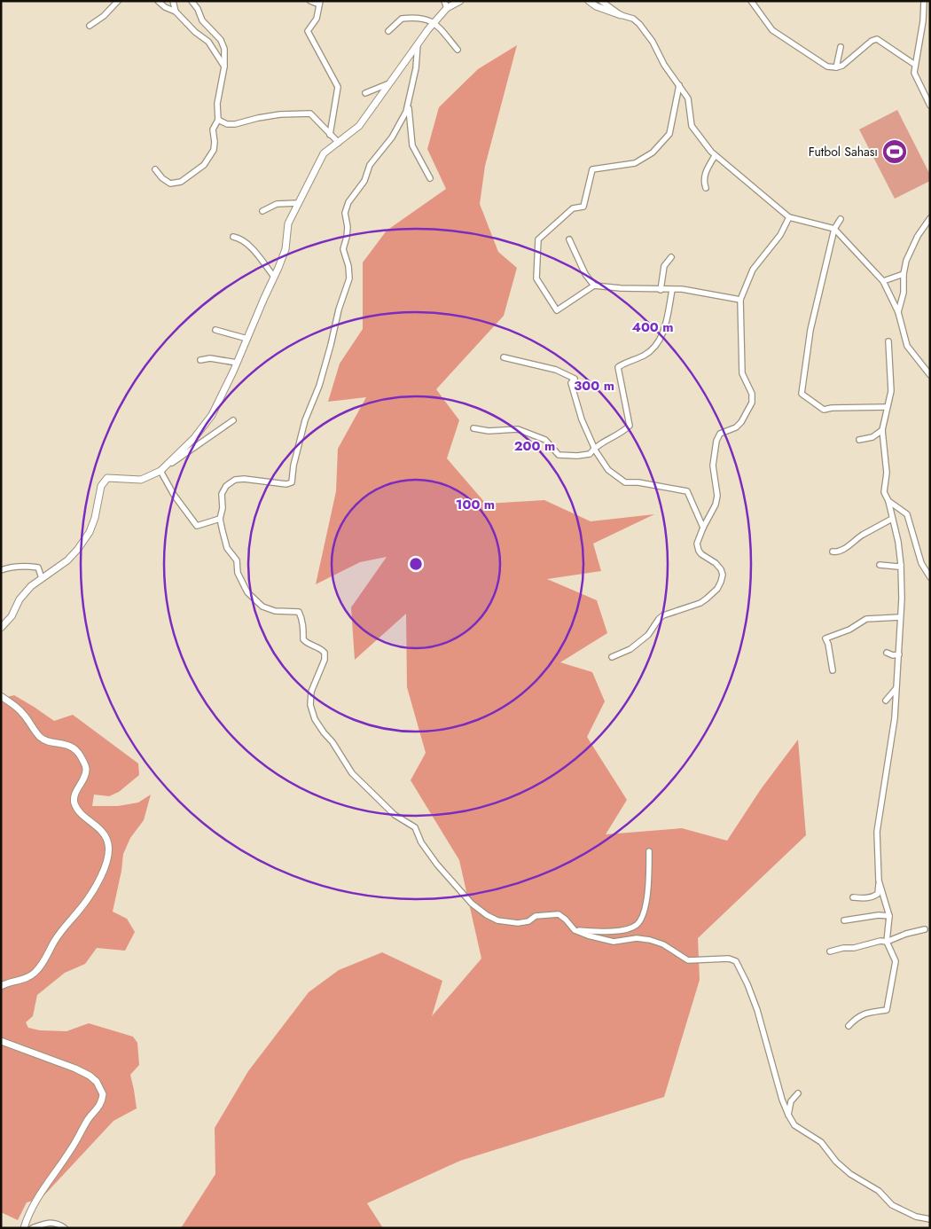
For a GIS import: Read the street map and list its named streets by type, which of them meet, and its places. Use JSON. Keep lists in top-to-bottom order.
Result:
{
  "places": {
    "sports": ["Futbol Sahası"]
  },
  "rings": [
    "400 m",
    "300 m",
    "200 m",
    "100 m"
  ]
}
